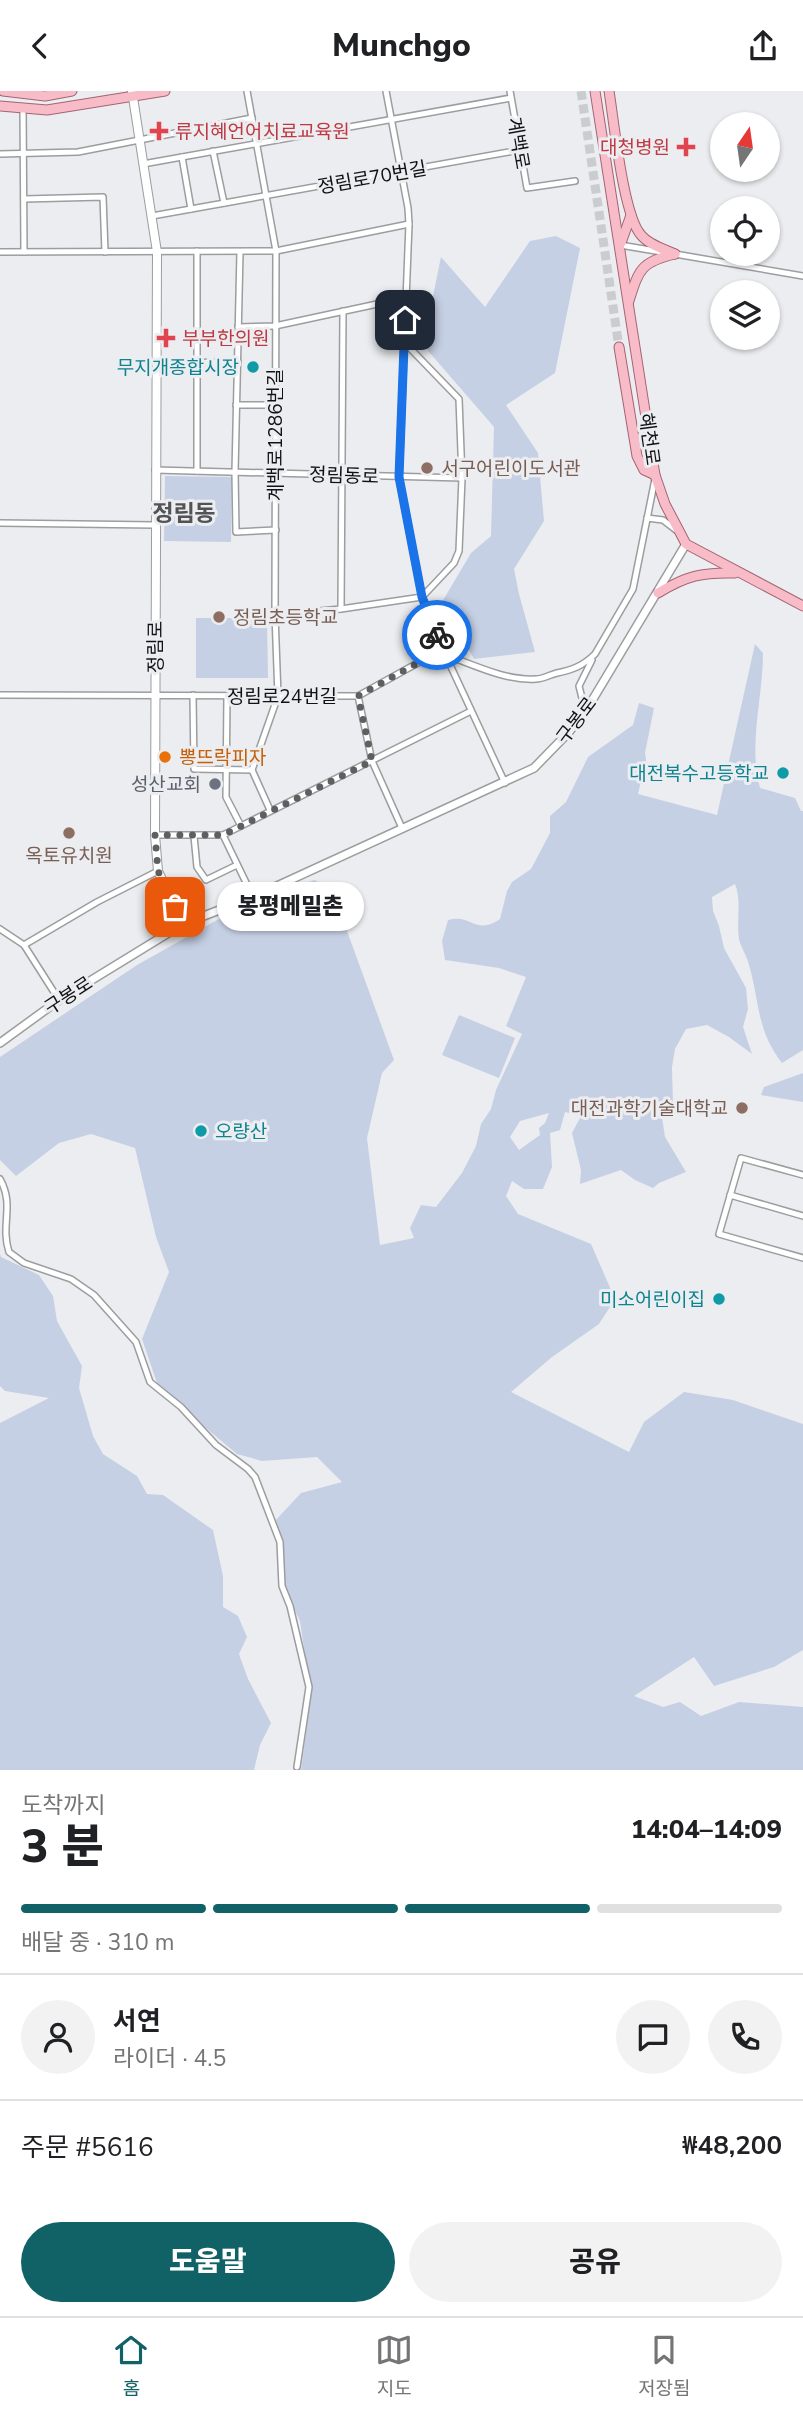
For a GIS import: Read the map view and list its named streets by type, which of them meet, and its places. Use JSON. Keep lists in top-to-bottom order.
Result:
{
  "streets": {
    "main road": ["혜천로", "정림로"],
    "street": [
      "계백로",
      "정림로70번길",
      "계백로1286번길",
      "정림동로",
      "정림로24번길",
      "구봉로"
    ]
  },
  "crossings": [
    ["계백로", "정림로70번길"],
    ["정림로70번길", "계백로1286번길"],
    ["정림로70번길", "정림로"],
    ["계백로1286번길", "정림동로"],
    ["계백로1286번길", "정림로24번길"],
    ["혜천로", "구봉로"],
    ["정림동로", "정림로"],
    ["정림로", "정림로24번길"],
    ["정림로", "구봉로"]
  ],
  "districts": ["정림동"],
  "places": {
    "health": ["류지혜언어치료교육원", "대청병원", "부부한의원"],
    "other": [
      "무지개종합시장",
      "서구어린이도서관",
      "정림초등학교",
      "뽕뜨락피자",
      "대전복수고등학교",
      "성산교회",
      "옥토유치원",
      "봉평메밀촌",
      "대전과학기술대학교",
      "오량산",
      "미소어린이집"
    ]
  },
  "north": "top",
  "page": {
    "header": "Munchgo",
    "bubble": "봉평메밀촌",
    "heading": ["3 분", "도착까지", "14:04–14:09"],
    "panel": [
      "서연",
      "라이더 · 4.5",
      "주문 #5616",
      "₩48,200"
    ],
    "bar": "배달 중 · 310 m",
    "buttons": ["도움말", "공유"],
    "tabs": ["홈", "지도", "저장됨"]
  }
}
